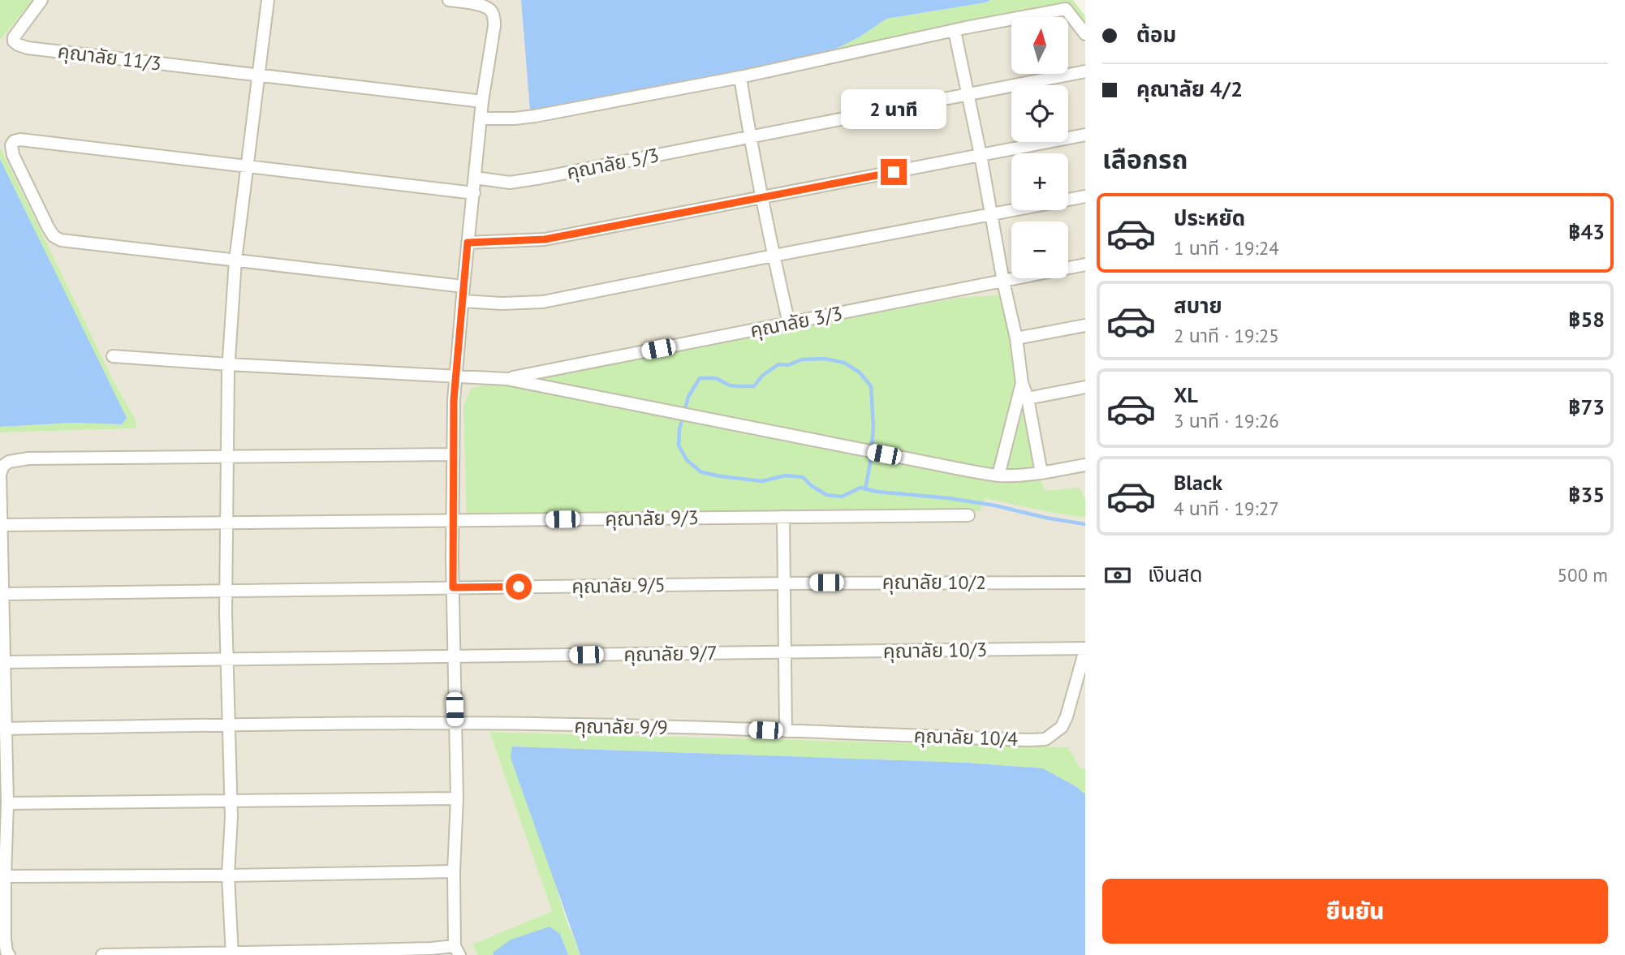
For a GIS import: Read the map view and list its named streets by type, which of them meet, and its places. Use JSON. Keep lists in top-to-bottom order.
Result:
{
  "streets": {
    "street": [
      "คุณาลัย 11/3",
      "คุณาลัย 5/3",
      "คุณาลัย 3/3",
      "คุณาลัย 9/3",
      "คุณาลัย 10/2",
      "คุณาลัย 9/5",
      "คุณาลัย 10/3",
      "คุณาลัย 9/7",
      "คุณาลัย 9/9",
      "คุณาลัย 10/4"
    ]
  },
  "crossings": [
    ["คุณาลัย 10/2", "คุณาลัย 9/5"],
    ["คุณาลัย 10/3", "คุณาลัย 9/7"],
    ["คุณาลัย 10/3", "คุณาลัย 10/4"],
    ["คุณาลัย 9/9", "คุณาลัย 10/4"]
  ],
  "north": "top",
  "page": {
    "banner": ["ต้อม", "คุณาลัย 4/2"],
    "map_buttons": ["+", "−"],
    "bubble": "2 นาที",
    "heading": "เลือกรถ",
    "list": [
      {
        "name": "ประหยัด",
        "note": "1 นาที · 19:24",
        "value": "฿43"
      },
      {
        "name": "สบาย",
        "note": "2 นาที · 19:25",
        "value": "฿58"
      },
      {
        "name": "XL",
        "note": "3 นาที · 19:26",
        "value": "฿73"
      },
      {
        "name": "Black",
        "note": "4 นาที · 19:27",
        "value": "฿35"
      }
    ],
    "pay": ["เงินสด", "500 m"],
    "buttons": "ยืนยัน"
  }
}
